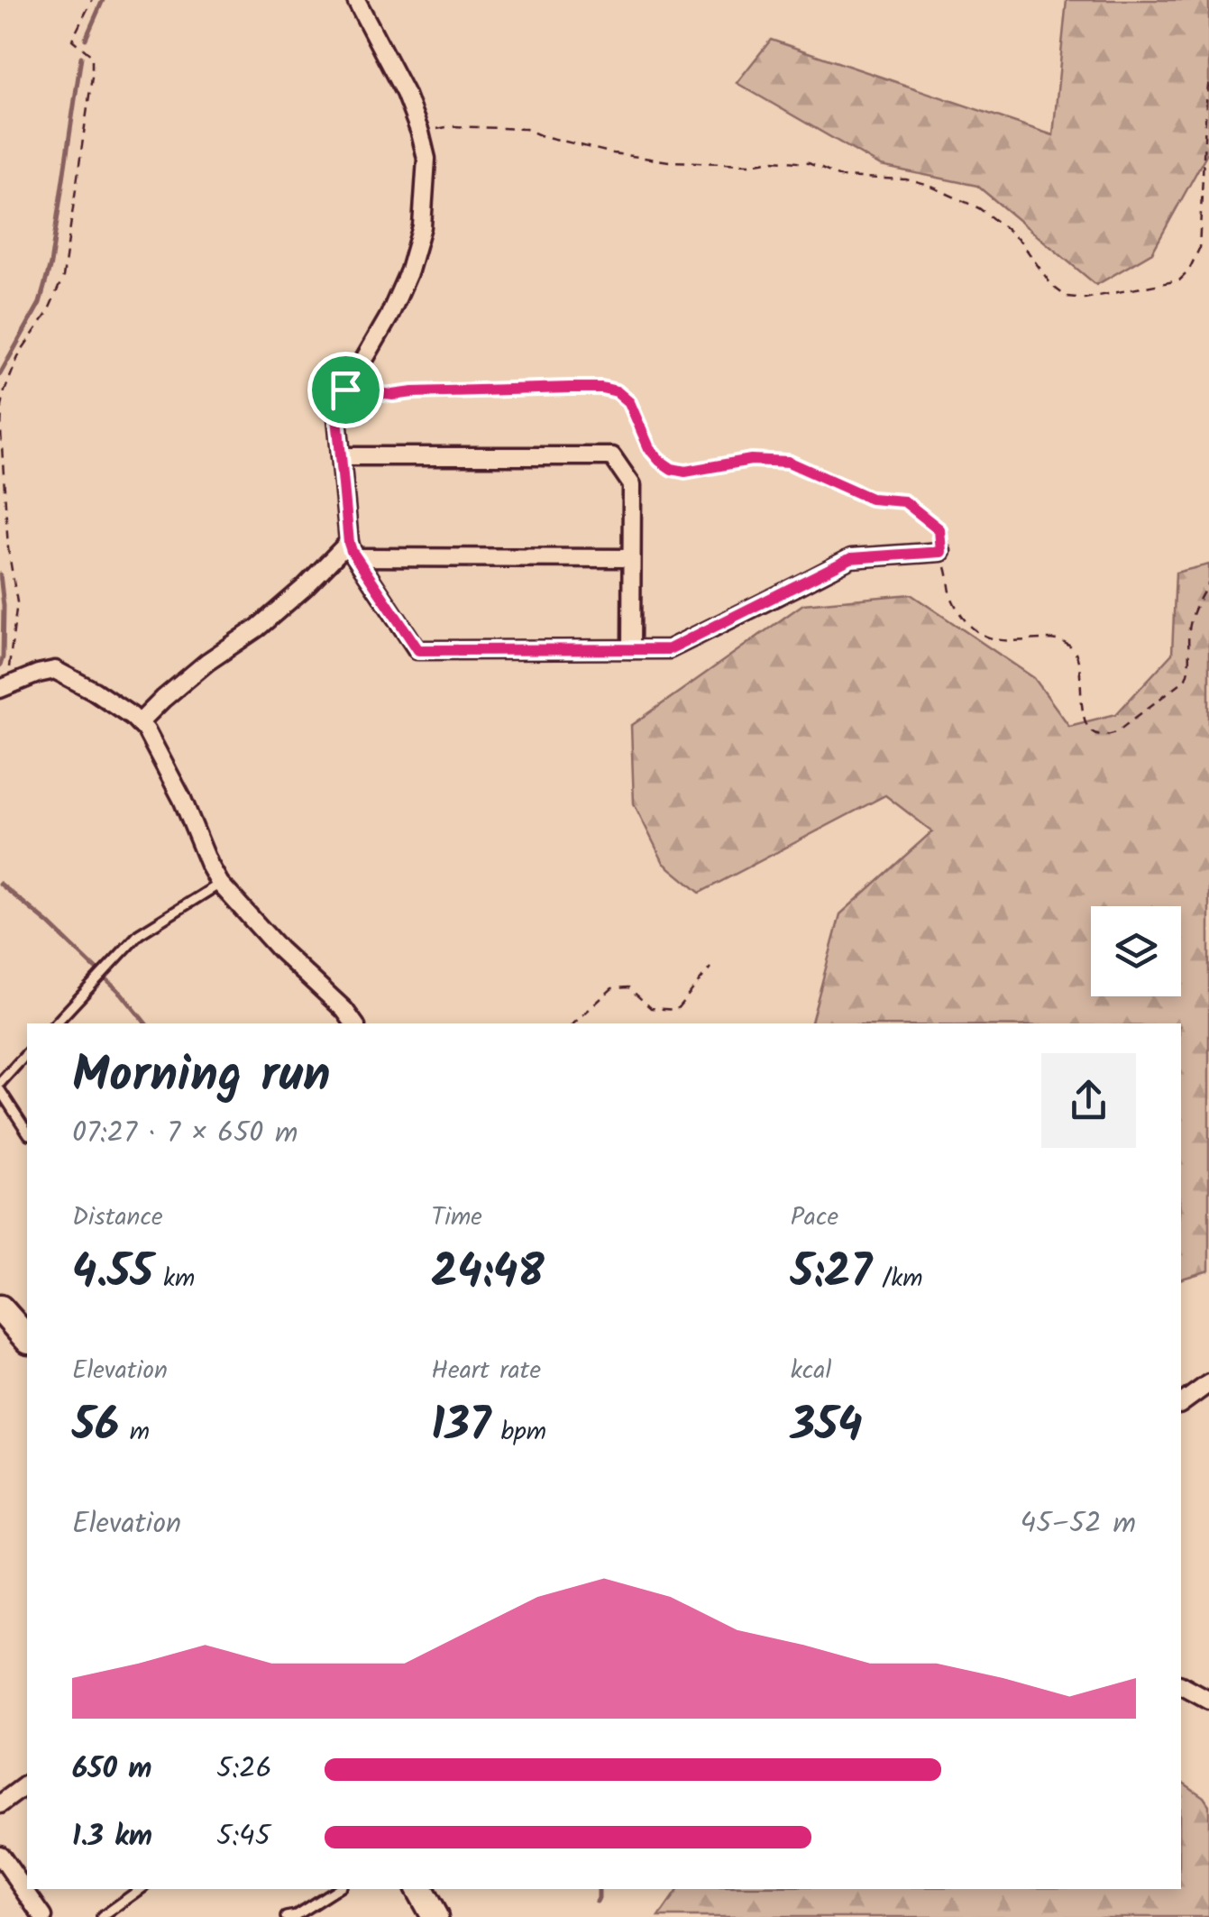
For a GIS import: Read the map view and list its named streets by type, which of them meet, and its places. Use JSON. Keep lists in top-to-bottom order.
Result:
{
  "page": {
    "heading": ["Morning run", "07:27 · 7 × 650 m"],
    "stats": [
      ["Distance", "4.55 km"],
      ["Time", "24:48"],
      ["Pace", "5:27 /km"],
      ["Elevation", "56 m"],
      ["Heart rate", "137 bpm"],
      ["kcal", "354"]
    ],
    "chart": ["Elevation", "45–52 m"],
    "list": [
      {
        "name": "650 m",
        "note": "5:26"
      },
      {
        "name": "1.3 km",
        "note": "5:45"
      }
    ]
  }
}
